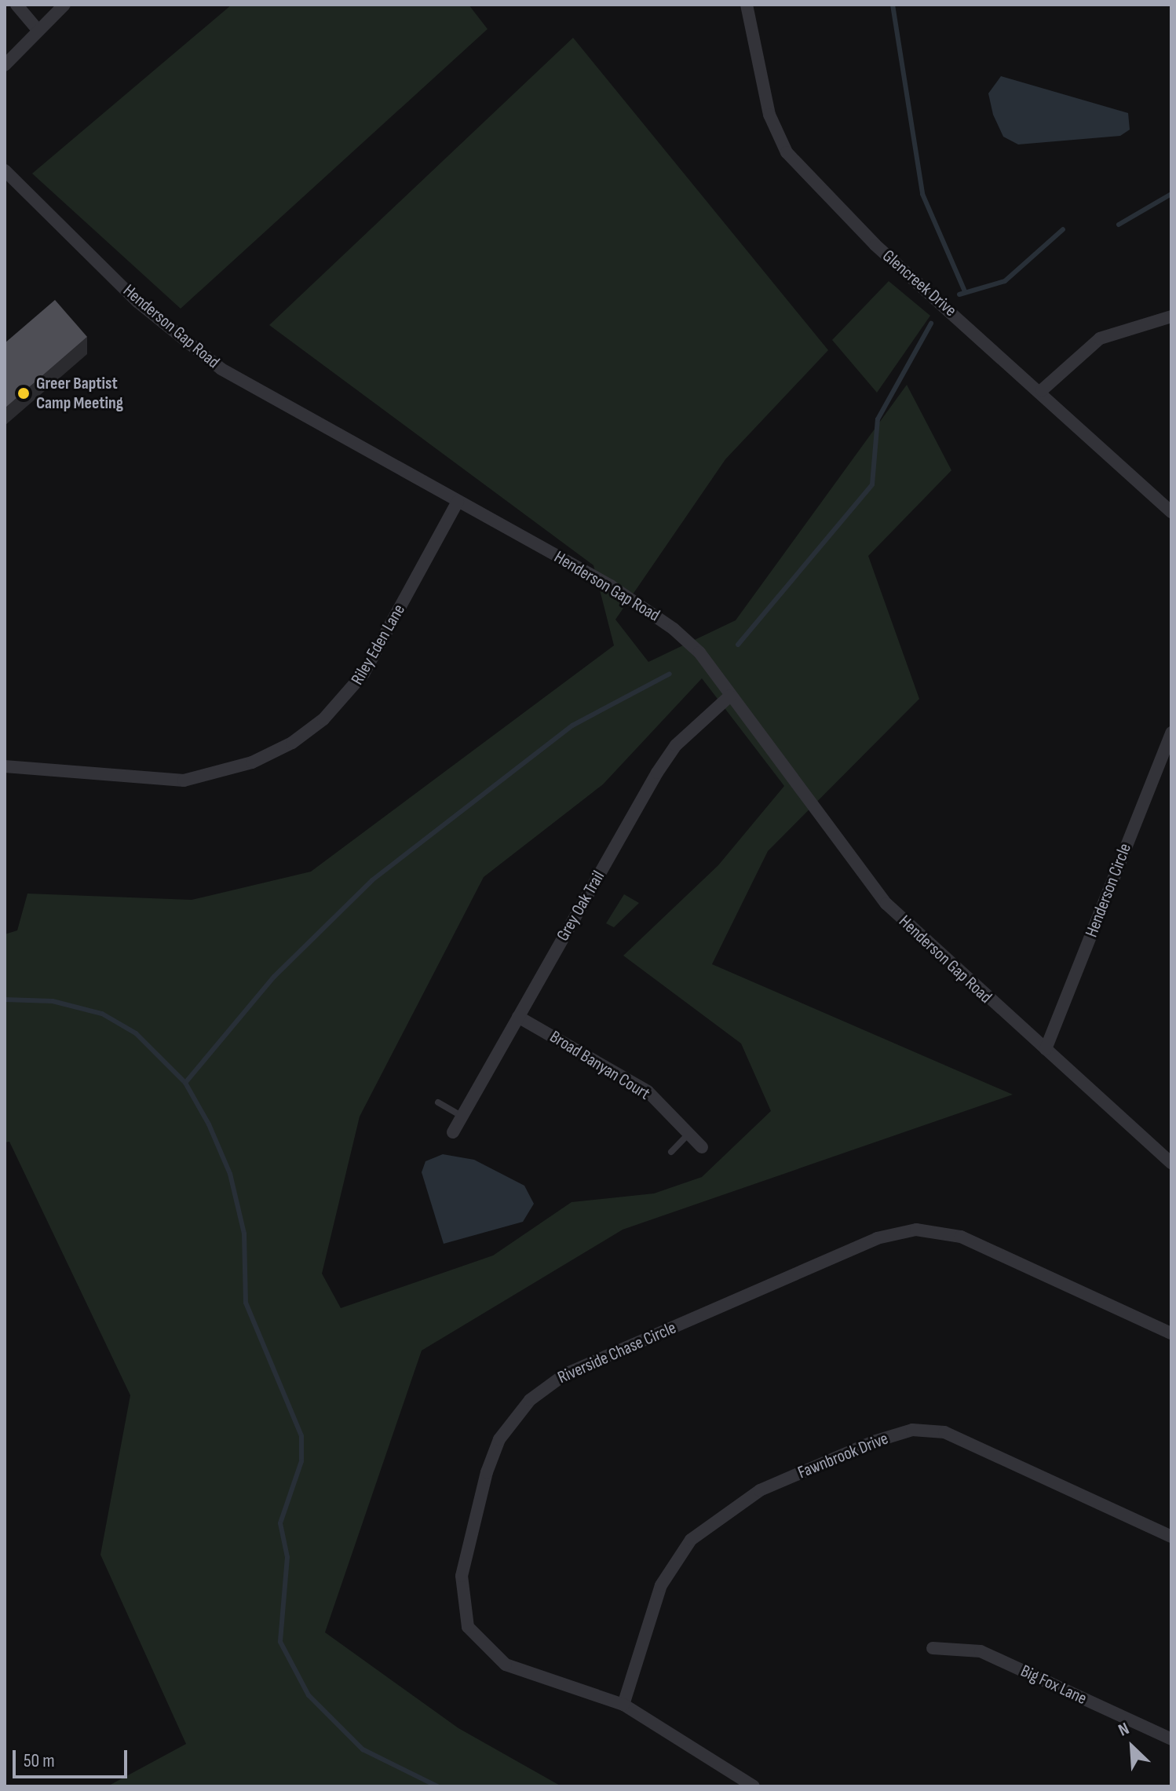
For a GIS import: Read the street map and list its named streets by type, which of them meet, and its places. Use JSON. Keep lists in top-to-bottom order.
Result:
{
  "streets": {
    "street": [
      "Glencreek Drive",
      "Henderson Gap Road",
      "Riley Eden Lane",
      "Henderson Circle",
      "Grey Oak Trail",
      "Broad Banyan Court",
      "Riverside Chase Circle",
      "Fawnbrook Drive",
      "Big Fox Lane"
    ]
  },
  "crossings": [
    ["Henderson Gap Road", "Riley Eden Lane"],
    ["Henderson Gap Road", "Henderson Circle"],
    ["Henderson Gap Road", "Grey Oak Trail"],
    ["Grey Oak Trail", "Broad Banyan Court"],
    ["Riverside Chase Circle", "Fawnbrook Drive"]
  ],
  "places": ["Greer Baptist Camp Meeting"],
  "scale_bar": "50 m",
  "north": "top left"
}
